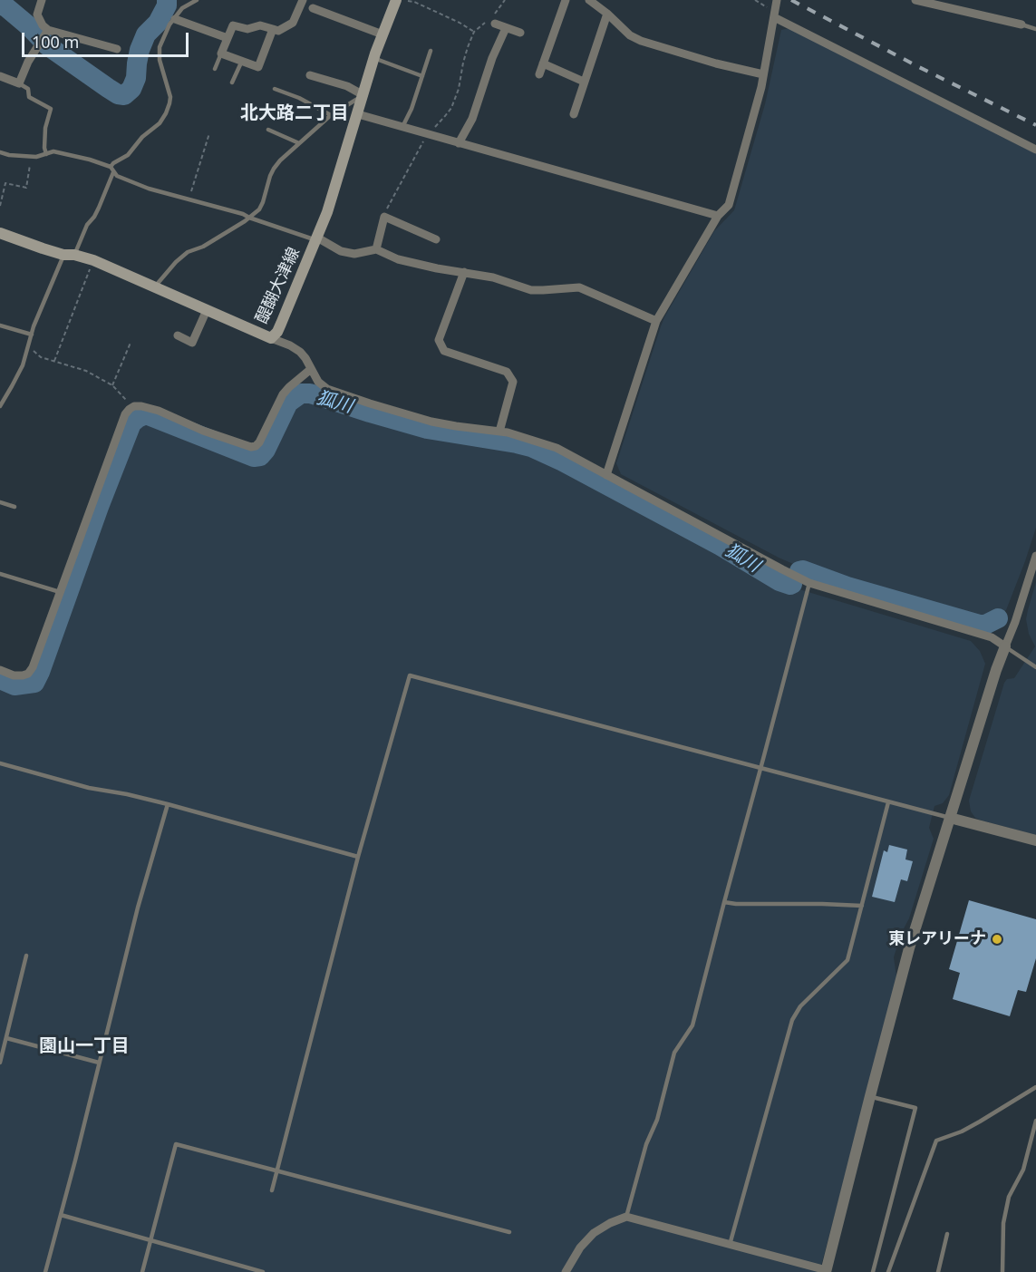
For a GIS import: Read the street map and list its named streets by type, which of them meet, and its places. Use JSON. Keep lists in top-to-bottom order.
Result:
{
  "streets": {
    "main road": ["醍醐大津線"]
  },
  "districts": ["北大路二丁目", "園山一丁目"],
  "water": ["狐川"],
  "places": ["東レアリーナ"],
  "scale_bar": "100 m"
}
